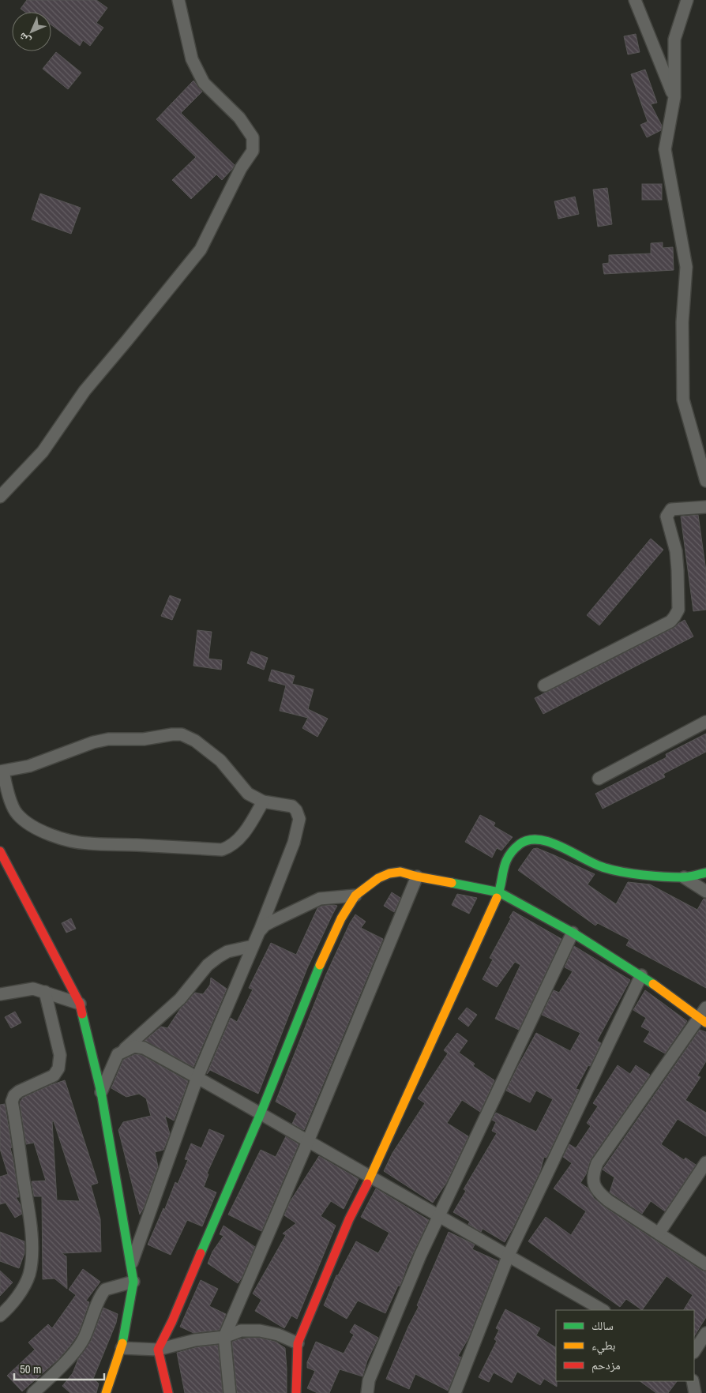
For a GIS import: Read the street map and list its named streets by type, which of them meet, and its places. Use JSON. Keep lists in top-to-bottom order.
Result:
{
  "legend": ["سالك", "بطيء", "مزدحم"],
  "scale_bar": "50 m",
  "north": "bottom left"
}
